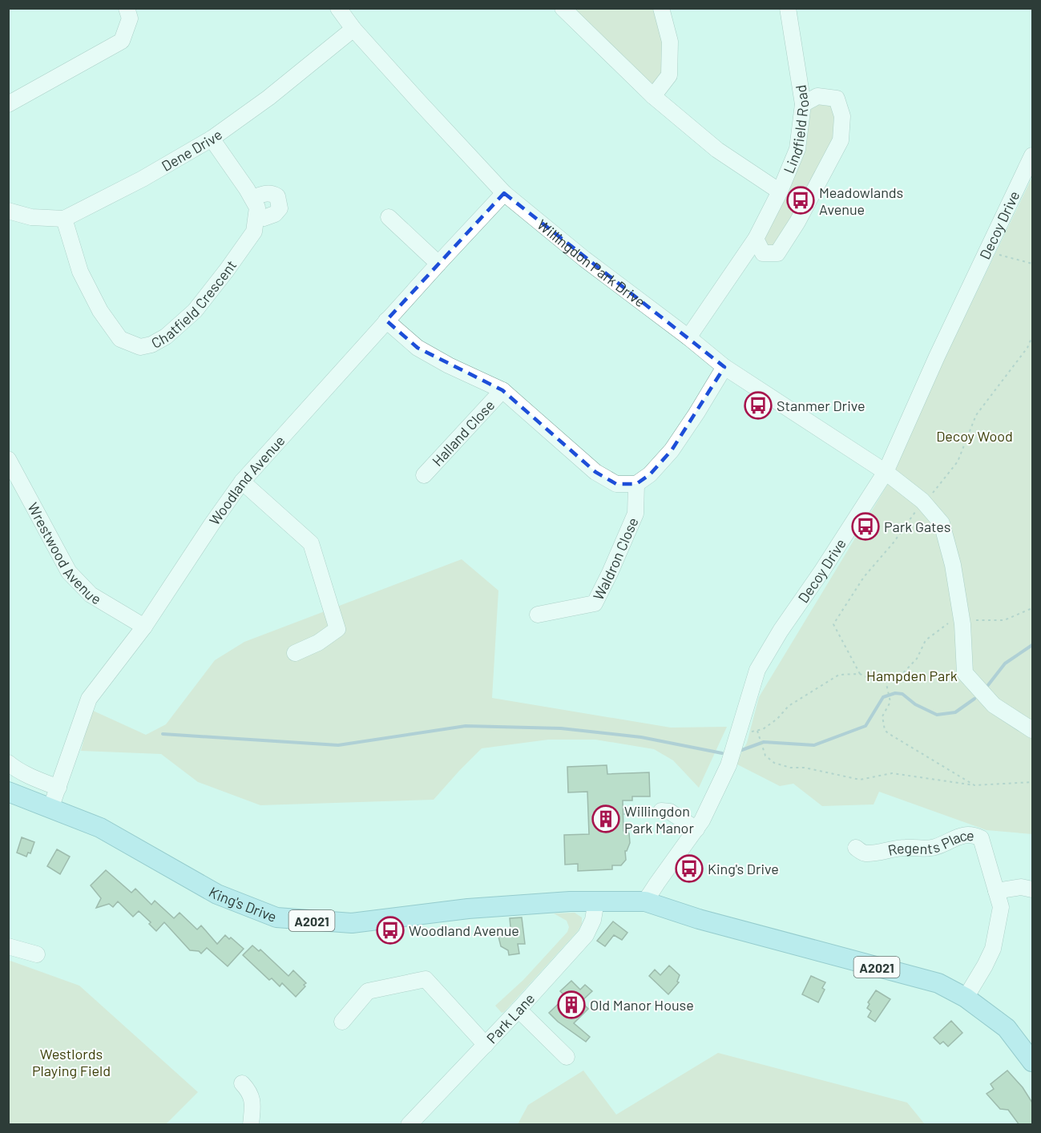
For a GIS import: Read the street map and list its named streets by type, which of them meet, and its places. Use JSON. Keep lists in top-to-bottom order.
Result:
{
  "streets": {
    "main road": ["King's Drive", "A2021"],
    "street": [
      "Lindfield Road",
      "Dene Drive",
      "Decoy Drive",
      "Willingdon Park Drive",
      "Chatfield Crescent",
      "Halland Close",
      "Woodland Avenue",
      "Wrestwood Avenue",
      "Waldron Close",
      "Regents Place",
      "Park Lane"
    ]
  },
  "crossings": [
    ["Lindfield Road", "Willingdon Park Drive"],
    ["Dene Drive", "Willingdon Park Drive"],
    ["Dene Drive", "Chatfield Crescent"],
    ["Decoy Drive", "Willingdon Park Drive"],
    ["Decoy Drive", "King's Drive"],
    ["Willingdon Park Drive", "Woodland Avenue"],
    ["Woodland Avenue", "Wrestwood Avenue"],
    ["Woodland Avenue", "King's Drive"],
    ["Regents Place", "King's Drive"],
    ["King's Drive", "Park Lane"]
  ],
  "parks": ["Decoy Wood", "Hampden Park", "Westlords Playing Field"],
  "places": {
    "bus stop": [
      "Meadowlands Avenue",
      "Stanmer Drive",
      "Park Gates",
      "King's Drive",
      "Woodland Avenue"
    ],
    "building": ["Willingdon Park Manor", "Old Manor House"]
  }
}
